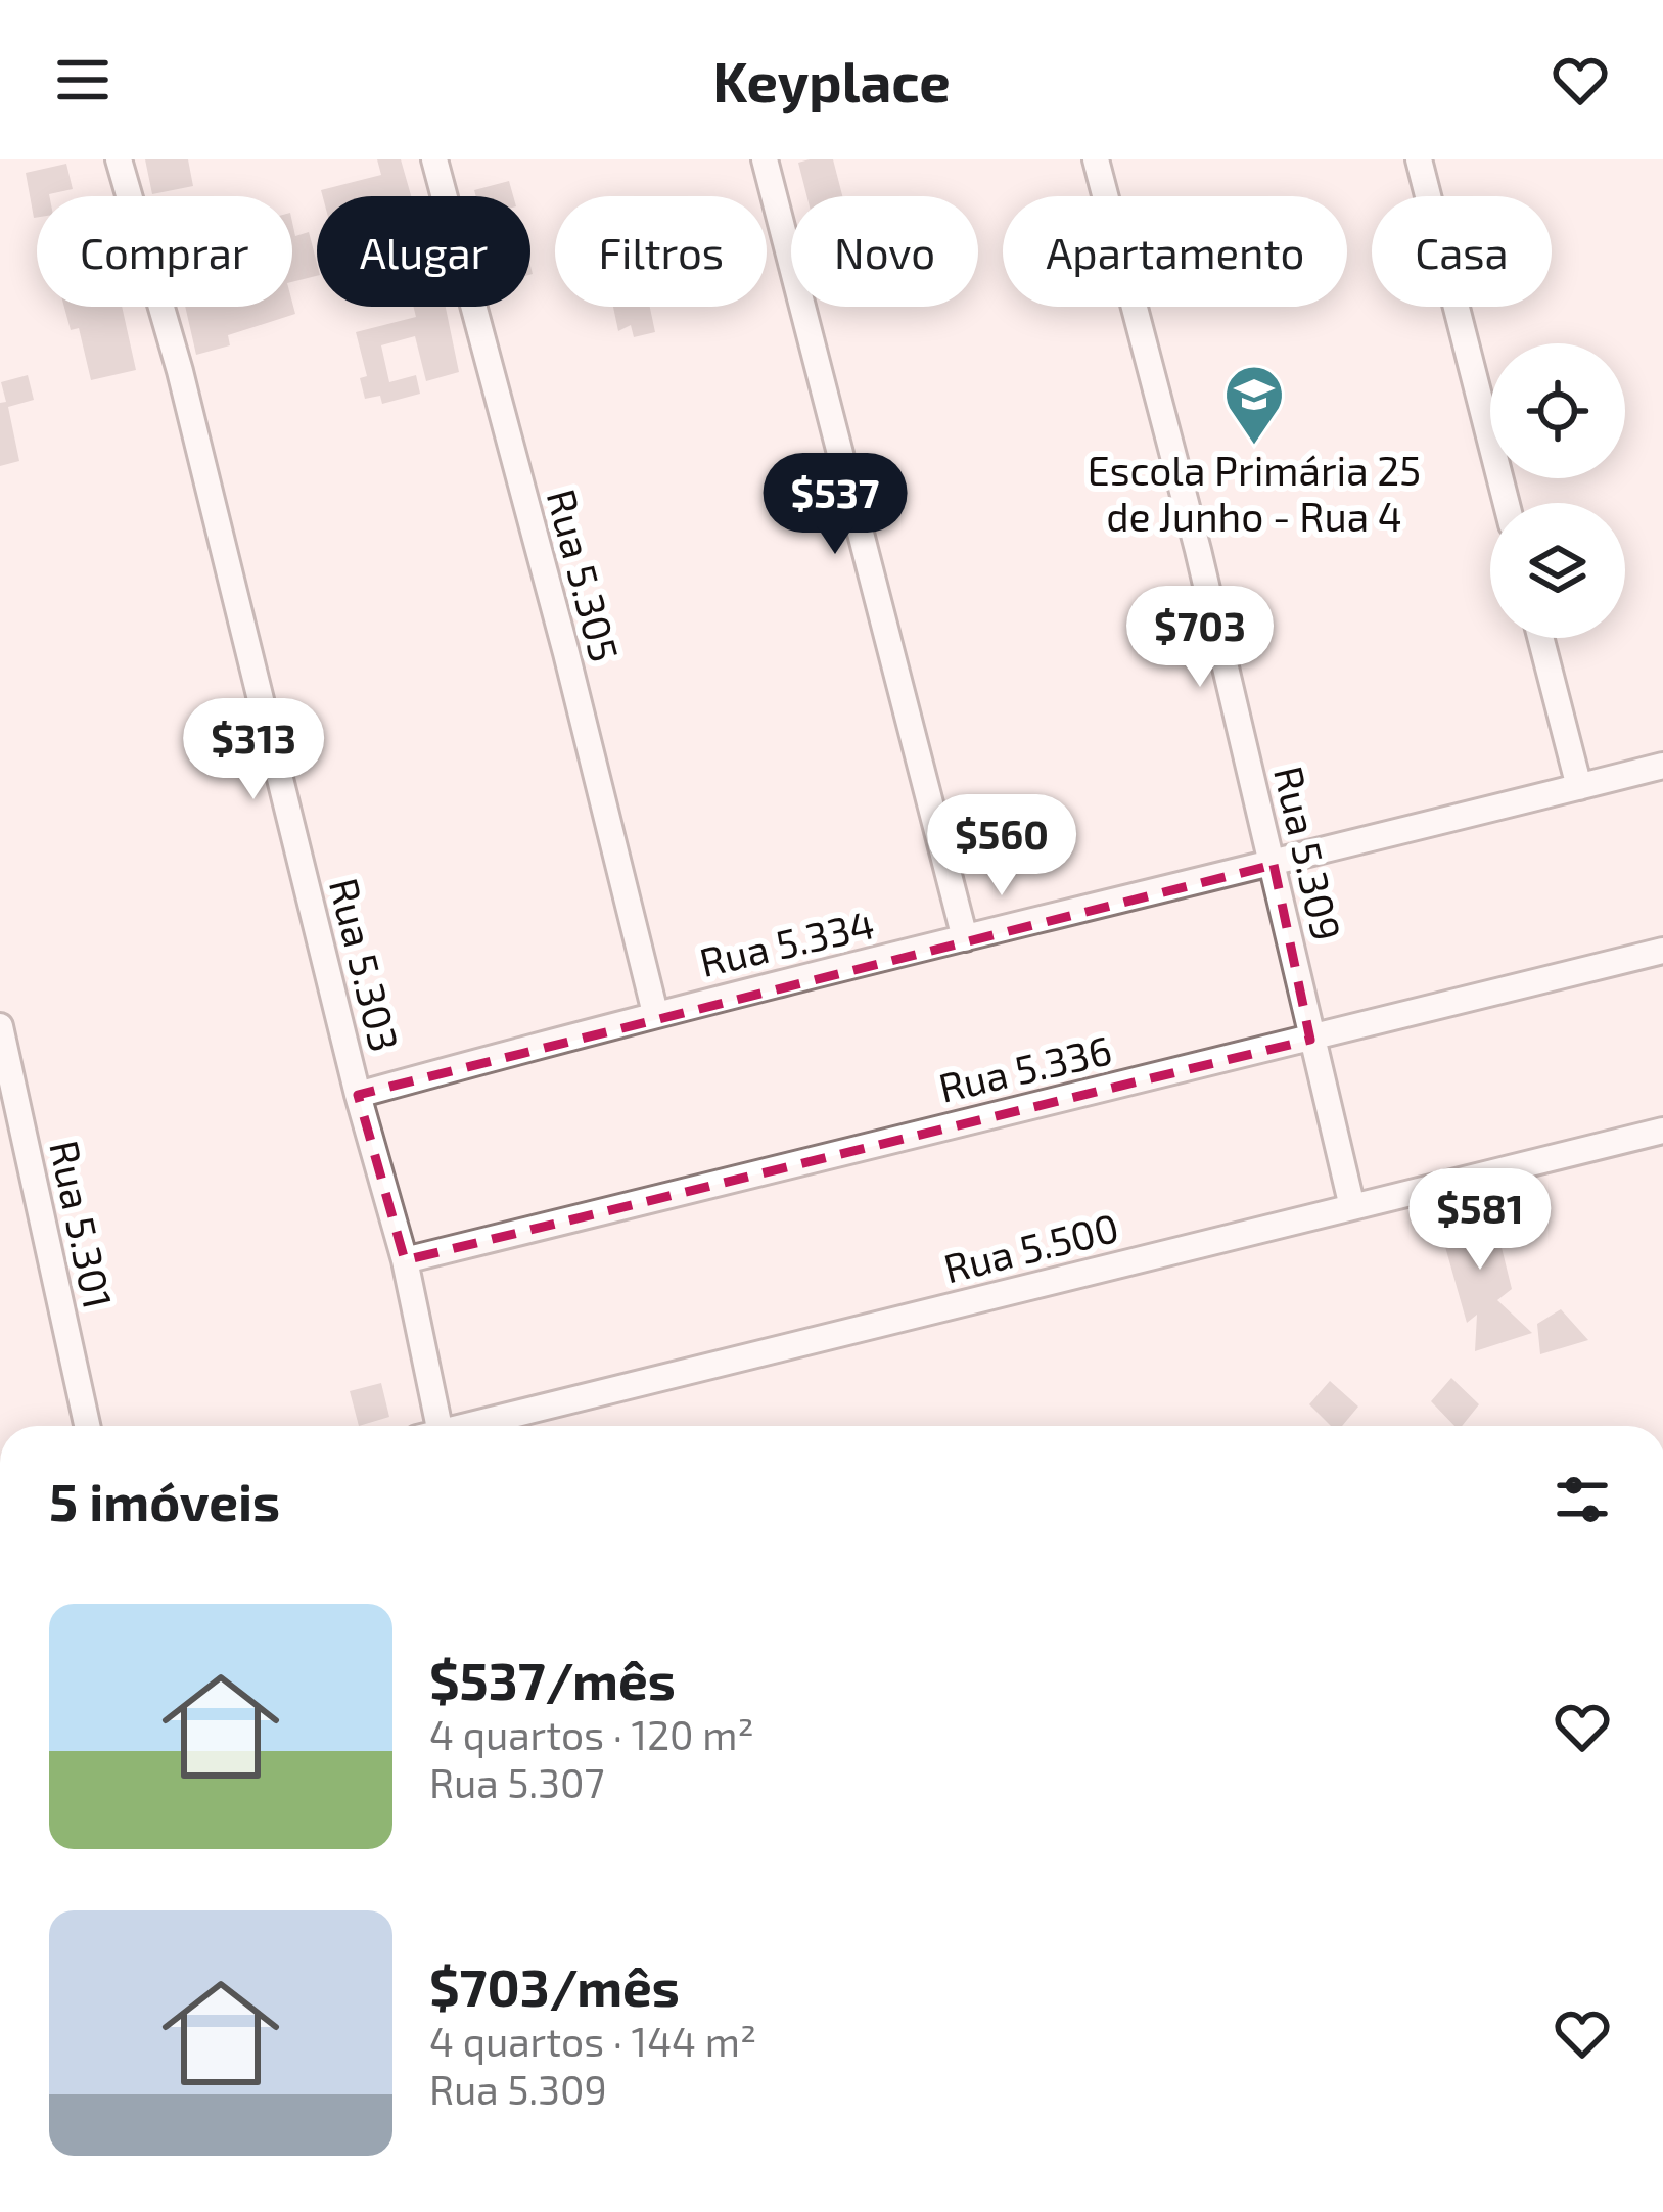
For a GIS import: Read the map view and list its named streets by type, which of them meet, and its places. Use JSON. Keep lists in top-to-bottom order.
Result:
{
  "streets": {
    "street": [
      "Rua 5.305",
      "Rua 5.309",
      "Rua 5.334",
      "Rua 5.303",
      "Rua 5.336",
      "Rua 5.301",
      "Rua 5.500"
    ]
  },
  "crossings": [
    ["Rua 5.305", "Rua 5.334"],
    ["Rua 5.309", "Rua 5.334"],
    ["Rua 5.309", "Rua 5.336"],
    ["Rua 5.309", "Rua 5.500"],
    ["Rua 5.334", "Rua 5.303"],
    ["Rua 5.303", "Rua 5.336"]
  ],
  "places": {
    "school or university": ["Escola Primária 25 de Junho - Rua 4"]
  },
  "page": {
    "header": "Keyplace",
    "chip": [
      "Comprar",
      "Alugar",
      "Filtros",
      "Novo",
      "Apartamento",
      "Casa"
    ],
    "price": [
      "$537",
      "$703",
      "$313",
      "$560",
      "$581"
    ],
    "heading": "5 imóveis",
    "list": [
      {
        "name": "$537/mês",
        "note": "4 quartos · 120 m² · Rua 5.307"
      },
      {
        "name": "$703/mês",
        "note": "4 quartos · 144 m² · Rua 5.309"
      }
    ]
  }
}
